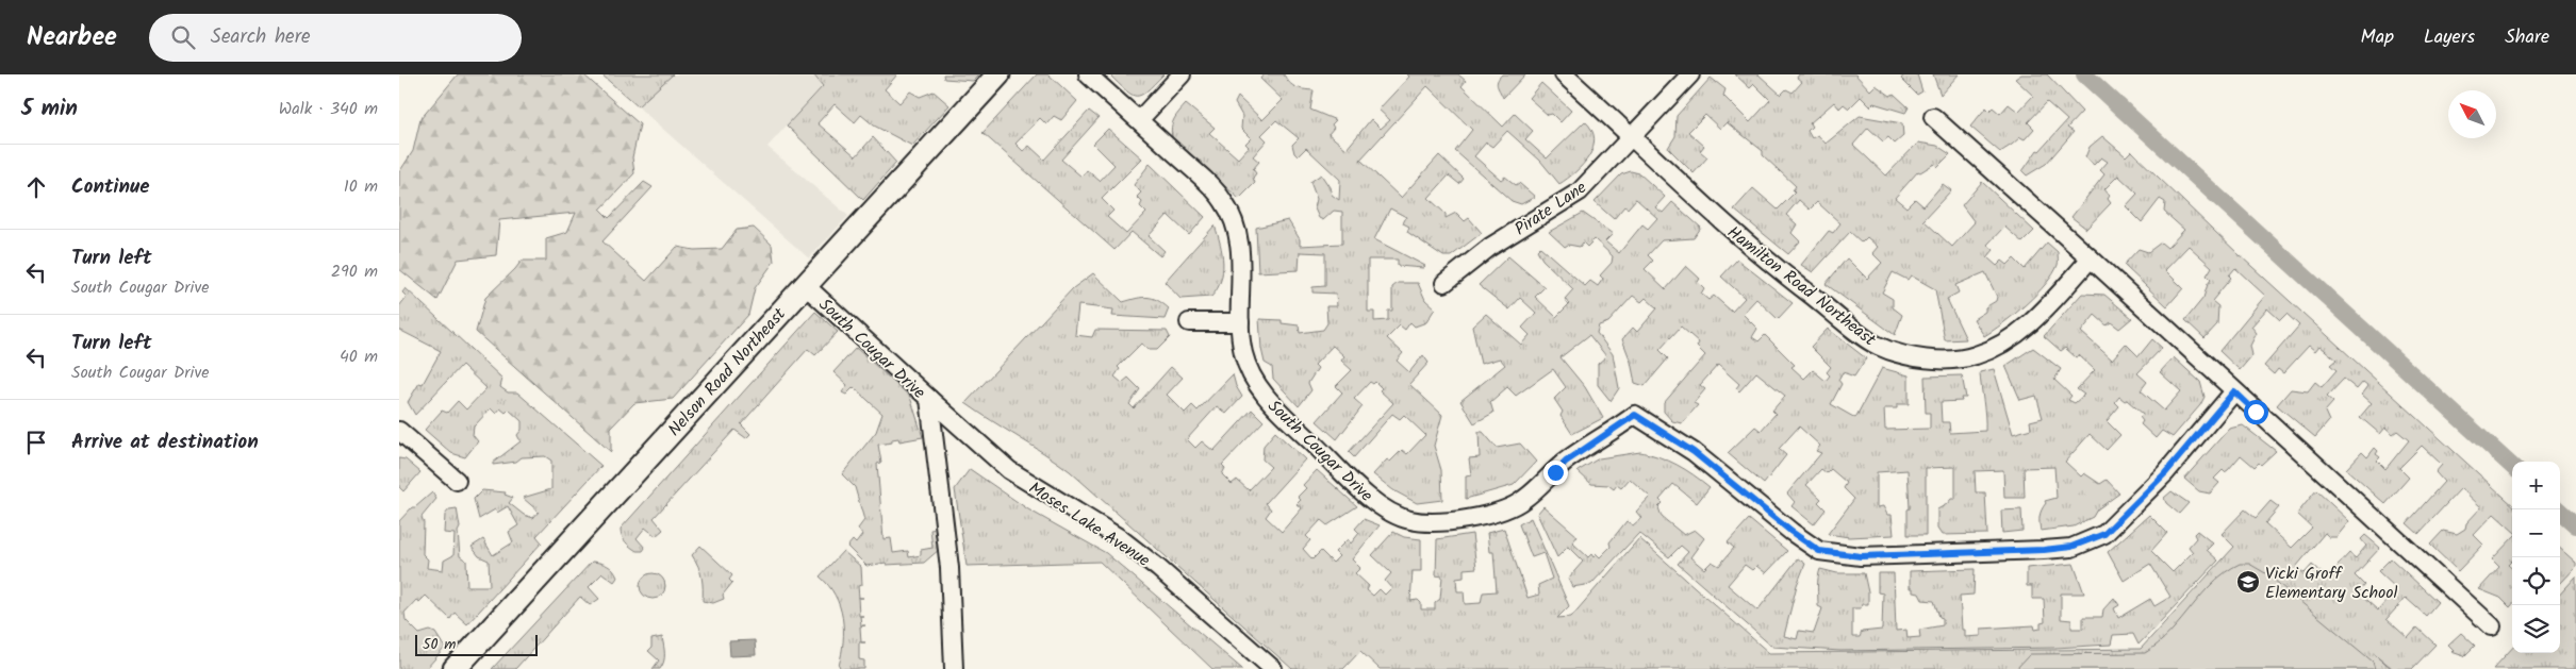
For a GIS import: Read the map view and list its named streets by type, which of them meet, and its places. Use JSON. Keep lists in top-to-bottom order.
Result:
{
  "streets": {
    "street": [
      "Pirate Lane",
      "Hamilton Road Northeast",
      "South Cougar Drive",
      "Nelson Road Northeast",
      "Moses Lake Avenue"
    ]
  },
  "crossings": [
    ["Pirate Lane", "Hamilton Road Northeast"],
    ["South Cougar Drive", "Nelson Road Northeast"],
    ["South Cougar Drive", "Moses Lake Avenue"]
  ],
  "places": {
    "school or university": ["Vicki Groff Elementary School"]
  },
  "scale_bar": "50 m",
  "north": "top left",
  "page": {
    "header": "Nearbee",
    "search": "Search here",
    "nav": ["Map", "Layers", "Share"],
    "heading": ["5 min", "Walk · 340 m"],
    "list": [
      ["Continue", "10 m"],
      ["Turn left", "South Cougar Drive", "290 m"],
      ["Turn left", "South Cougar Drive", "40 m"],
      "Arrive at destination"
    ],
    "map_buttons": ["+", "−"],
    "scale": "50 m"
  }
}
